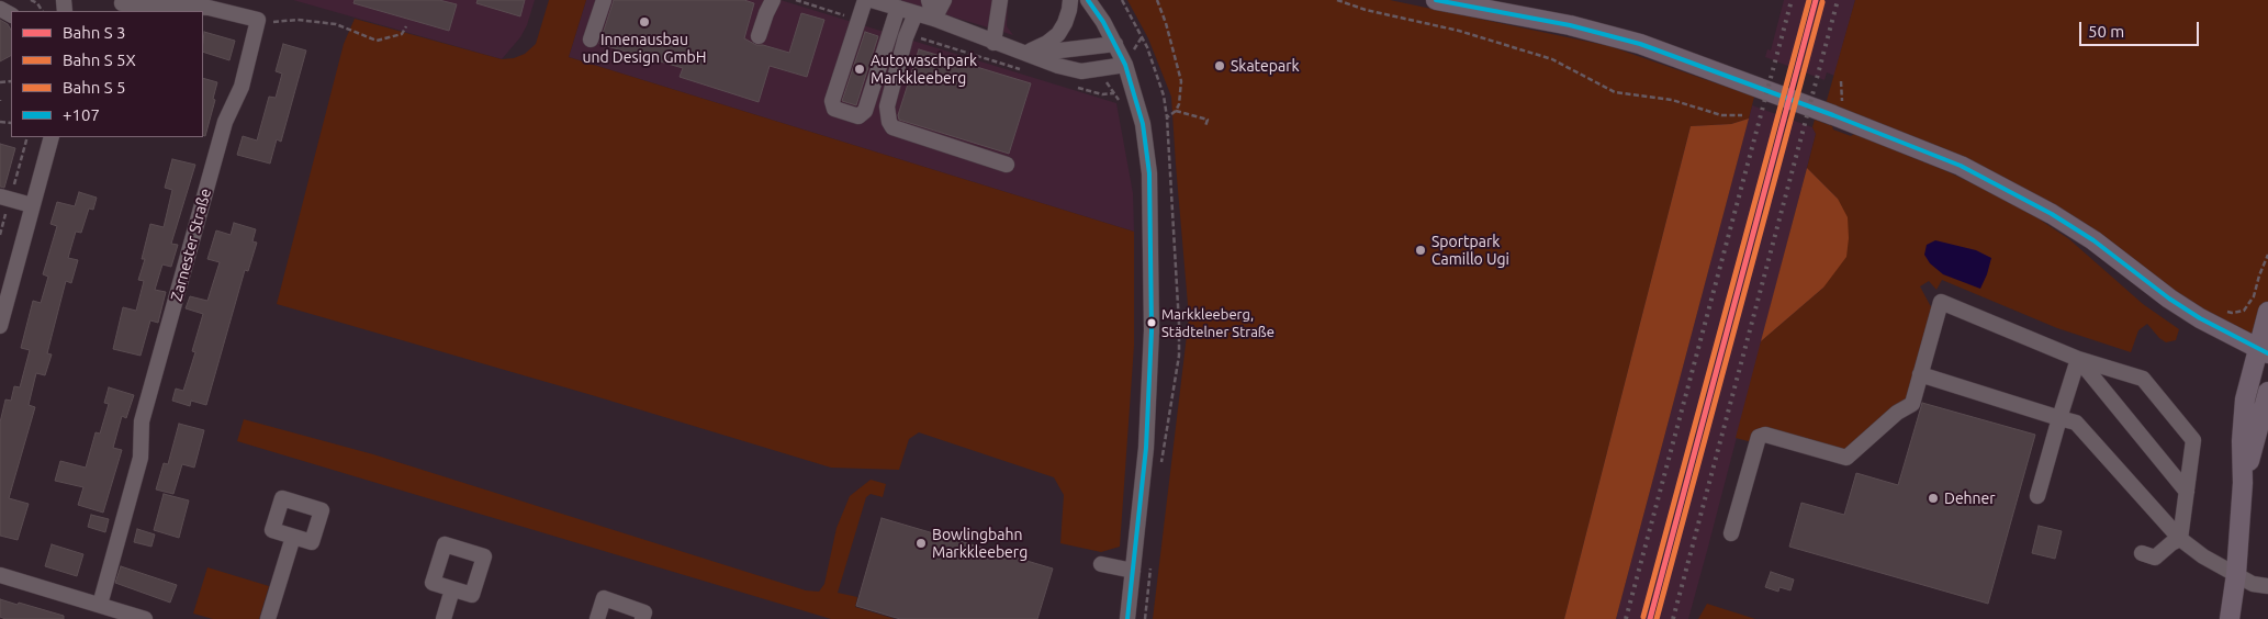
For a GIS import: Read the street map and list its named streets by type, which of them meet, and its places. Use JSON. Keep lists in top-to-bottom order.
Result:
{
  "streets": {
    "street": ["Zarnester Straße"]
  },
  "places": [
    "Innenausbau und Design GmbH",
    "Skatepark",
    "Autowaschpark Markkleeberg",
    "Sportpark Camillo Ugi",
    "Markkleeberg, Städtelner Straße",
    "Dehner",
    "Bowlingbahn Markkleeberg"
  ],
  "lines": ["transit line +107"],
  "legend": [
    "Bahn S 3",
    "Bahn S 5X",
    "Bahn S 5",
    "+107"
  ],
  "scale_bar": "50 m"
}
